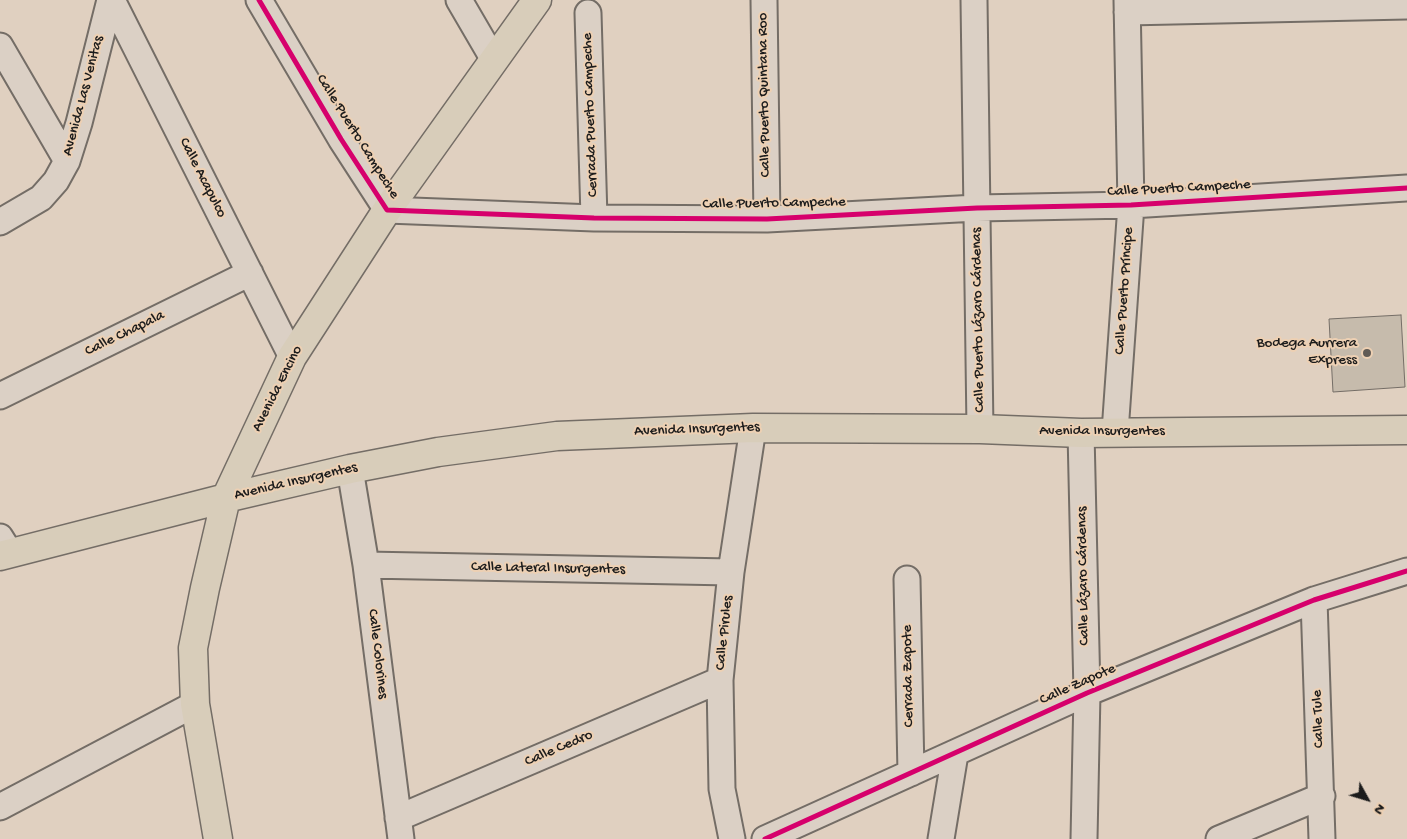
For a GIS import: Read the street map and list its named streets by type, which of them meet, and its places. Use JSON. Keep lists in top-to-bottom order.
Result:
{
  "streets": {
    "main road": ["Avenida Encino", "Avenida Insurgentes"],
    "street": [
      "Calle Puerto Quintana Roo",
      "Avenida Las Venitas",
      "Cerrada Puerto Campeche",
      "Calle Puerto Campeche",
      "Calle Acapulco",
      "Calle Puerto Príncipe",
      "Calle Puerto Lázaro Cárdenas",
      "Calle Chapala",
      "Calle Lateral Insurgentes",
      "Calle Lázaro Cárdenas",
      "Calle Pirules",
      "Calle Colorines",
      "Cerrada Zapote",
      "Calle Zapote",
      "Calle Tule",
      "Calle Cedro"
    ]
  },
  "crossings": [
    ["Calle Puerto Quintana Roo", "Calle Puerto Campeche"],
    ["Avenida Las Venitas", "Calle Acapulco"],
    ["Cerrada Puerto Campeche", "Calle Puerto Campeche"],
    ["Calle Puerto Campeche", "Calle Puerto Príncipe"],
    ["Calle Puerto Campeche", "Calle Puerto Lázaro Cárdenas"],
    ["Calle Puerto Campeche", "Avenida Encino"],
    ["Calle Acapulco", "Calle Chapala"],
    ["Calle Acapulco", "Avenida Encino"],
    ["Calle Puerto Príncipe", "Avenida Insurgentes"],
    ["Calle Puerto Lázaro Cárdenas", "Avenida Insurgentes"],
    ["Avenida Encino", "Avenida Insurgentes"],
    ["Avenida Insurgentes", "Calle Lázaro Cárdenas"],
    ["Avenida Insurgentes", "Calle Pirules"],
    ["Avenida Insurgentes", "Calle Colorines"],
    ["Calle Lateral Insurgentes", "Calle Pirules"],
    ["Calle Lateral Insurgentes", "Calle Colorines"],
    ["Calle Lázaro Cárdenas", "Calle Zapote"],
    ["Calle Pirules", "Calle Cedro"],
    ["Calle Colorines", "Calle Cedro"],
    ["Cerrada Zapote", "Calle Zapote"],
    ["Calle Zapote", "Calle Tule"]
  ],
  "places": ["Bodega Aurrera Express"],
  "north": "bottom right"
}
